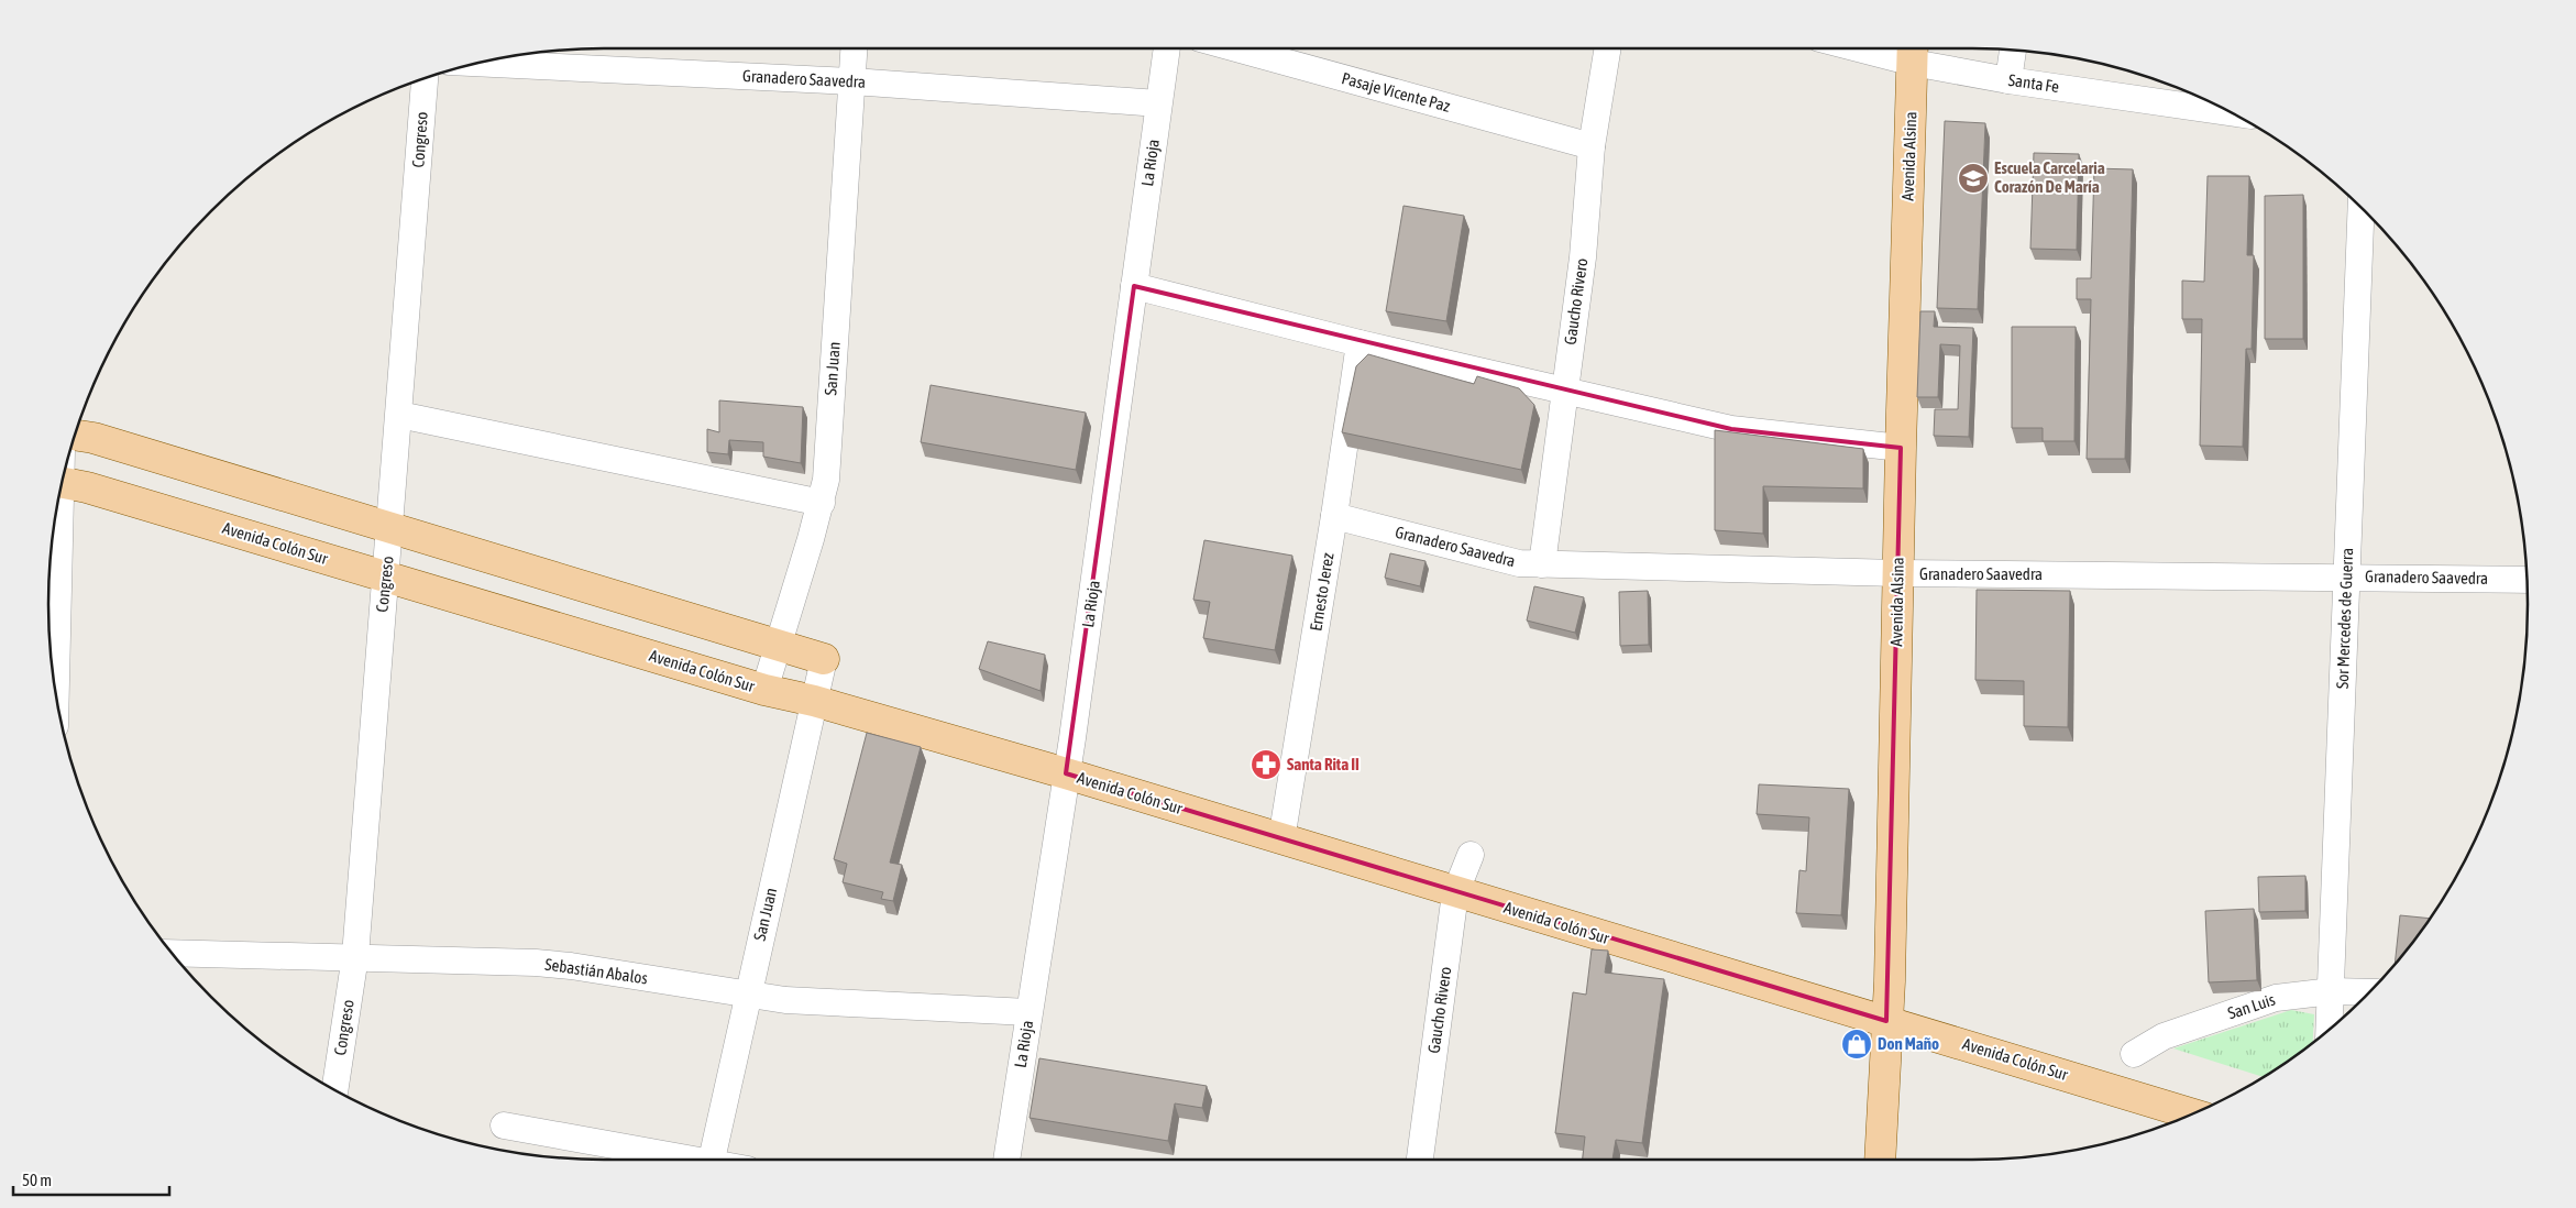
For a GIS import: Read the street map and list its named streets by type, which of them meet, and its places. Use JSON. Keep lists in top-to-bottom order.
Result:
{
  "streets": {
    "main road": ["Avenida Alsina", "Avenida Colón Sur"],
    "street": [
      "Granadero Saavedra",
      "Santa Fe",
      "Pasaje Vicente Paz",
      "Congreso",
      "La Rioja",
      "Gaucho Rivero",
      "San Juan",
      "Ernesto Jerez",
      "Sor Mercedes de Guerra",
      "Sebastián Abalos",
      "San Luis"
    ]
  },
  "crossings": [
    ["Granadero Saavedra", "Avenida Alsina"],
    ["Granadero Saavedra", "La Rioja"],
    ["Granadero Saavedra", "Gaucho Rivero"],
    ["Granadero Saavedra", "San Juan"],
    ["Granadero Saavedra", "Ernesto Jerez"],
    ["Granadero Saavedra", "Sor Mercedes de Guerra"],
    ["Santa Fe", "Avenida Alsina"],
    ["Pasaje Vicente Paz", "Gaucho Rivero"],
    ["Congreso", "Avenida Colón Sur"],
    ["Congreso", "Sebastián Abalos"],
    ["Avenida Alsina", "Avenida Colón Sur"],
    ["La Rioja", "Avenida Colón Sur"],
    ["La Rioja", "Sebastián Abalos"],
    ["Gaucho Rivero", "Avenida Colón Sur"],
    ["San Juan", "Avenida Colón Sur"],
    ["San Juan", "Sebastián Abalos"],
    ["Avenida Colón Sur", "Ernesto Jerez"],
    ["Sor Mercedes de Guerra", "San Luis"]
  ],
  "places": {
    "school or university": ["Escuela Carcelaria Corazón De María"],
    "pharmacy": ["Santa Rita II"],
    "shop": ["Don Maño"]
  },
  "scale_bar": "50 m"
}
